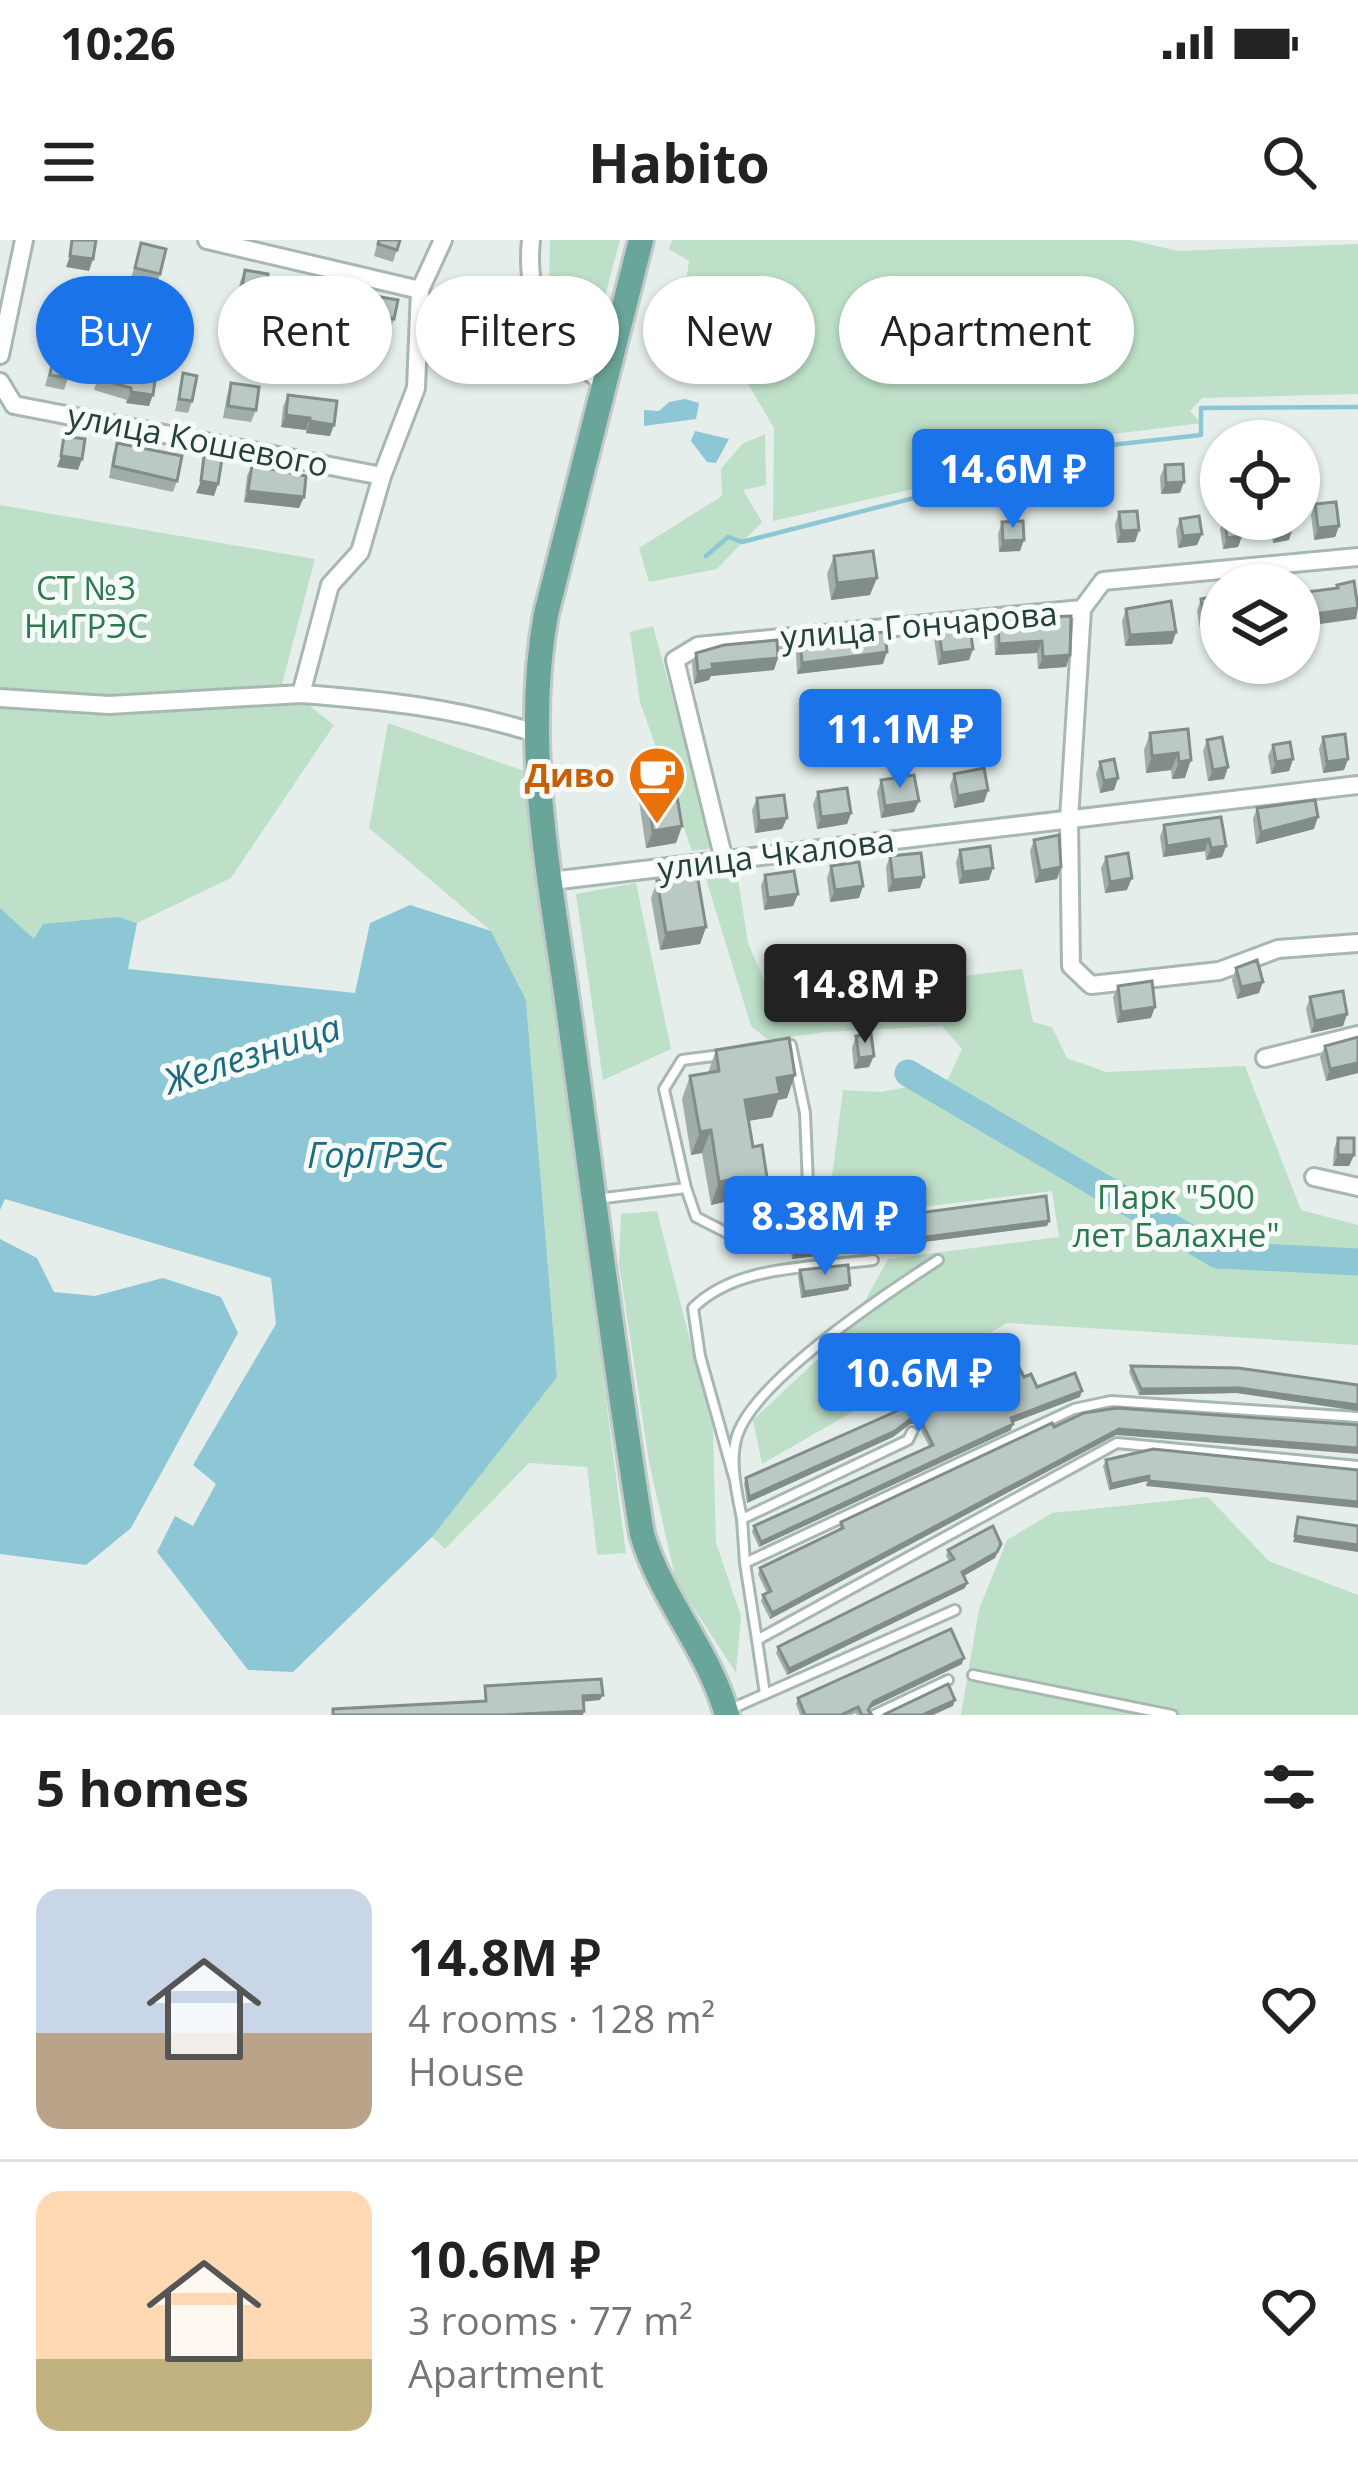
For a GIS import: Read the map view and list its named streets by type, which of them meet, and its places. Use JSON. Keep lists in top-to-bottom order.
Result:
{
  "streets": {
    "street": ["улица Кошевого", "улица Гончарова", "улица Чкалова"]
  },
  "crossings": [
    ["улица Гончарова", "улица Чкалова"]
  ],
  "water": ["Железница", "ГорГРЭС"],
  "parks": ["СТ №3 НиГРЭС", "Парк \"500 лет Балахне\""],
  "places": {
    "cafe": ["Диво"]
  },
  "page": {
    "status": "10:26",
    "header": "Habito",
    "chip": [
      "Buy",
      "Rent",
      "Filters",
      "New",
      "Apartment"
    ],
    "price": [
      "14.6M ₽",
      "11.1M ₽",
      "14.8M ₽",
      "8.38M ₽",
      "10.6M ₽"
    ],
    "heading": "5 homes",
    "list": [
      {
        "name": "14.8M ₽",
        "note": "4 rooms · 128 m² · House"
      },
      {
        "name": "10.6M ₽",
        "note": "3 rooms · 77 m² · Apartment"
      }
    ]
  }
}
